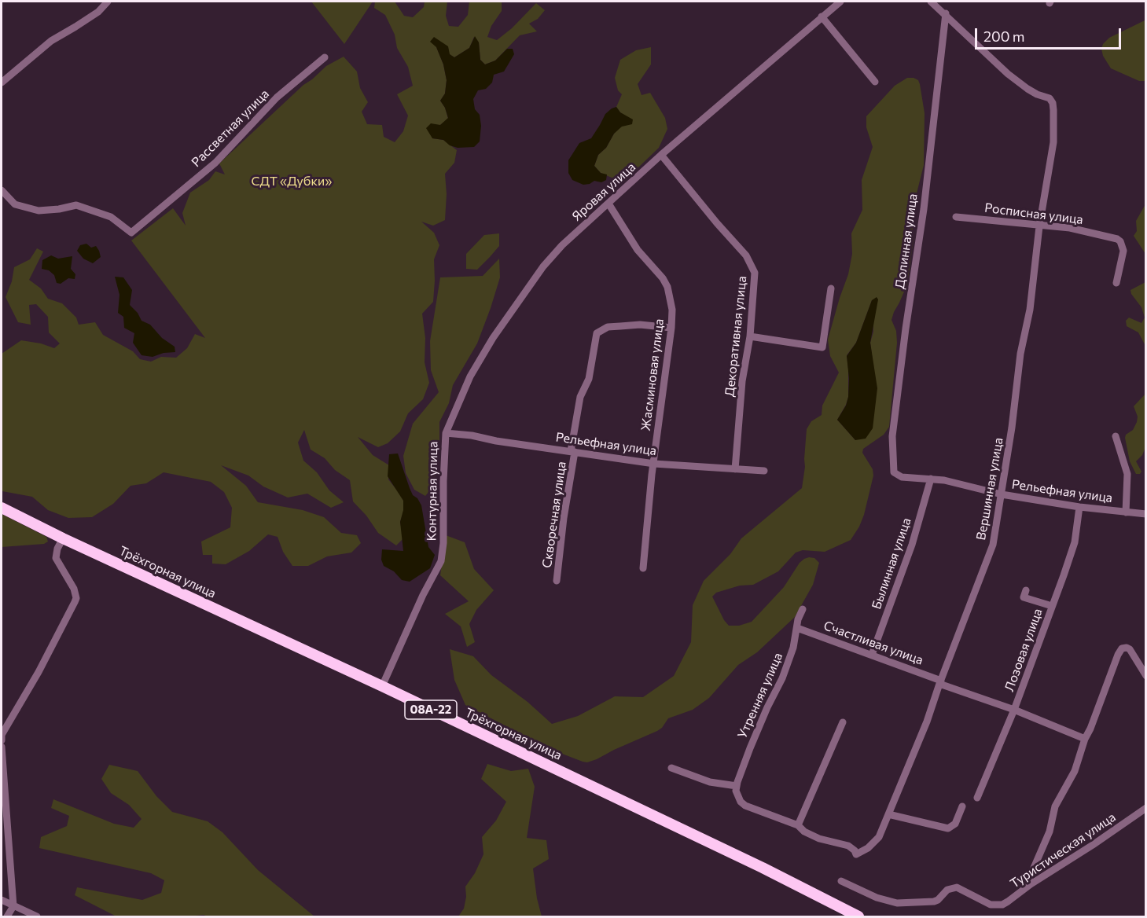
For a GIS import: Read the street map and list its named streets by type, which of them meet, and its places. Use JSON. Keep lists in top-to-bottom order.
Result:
{
  "streets": {
    "highway": ["Трёхгорная улица", "08А-22"],
    "street": [
      "Рассветная улица",
      "Яровая улица",
      "Росписная улица",
      "Долинная улица",
      "Декоративная улица",
      "Жасминовая улица",
      "Рельефная улица",
      "Вершинная улица",
      "Контурная улица",
      "Скворечная улица",
      "Былинная улица",
      "Счастливая улица",
      "Лозовая улица",
      "Утренняя улица",
      "Туристическая улица"
    ]
  },
  "crossings": [
    ["Яровая улица", "Декоративная улица"],
    ["Яровая улица", "Жасминовая улица"],
    ["Яровая улица", "Контурная улица"],
    ["Росписная улица", "Вершинная улица"],
    ["Долинная улица", "Рельефная улица"],
    ["Долинная улица", "Вершинная улица"],
    ["Декоративная улица", "Рельефная улица"],
    ["Жасминовая улица", "Рельефная улица"],
    ["Жасминовая улица", "Скворечная улица"],
    ["Рельефная улица", "Вершинная улица"],
    ["Рельефная улица", "Контурная улица"],
    ["Рельефная улица", "Скворечная улица"],
    ["Рельефная улица", "Былинная улица"],
    ["Рельефная улица", "Лозовая улица"],
    ["Вершинная улица", "Счастливая улица"],
    ["Контурная улица", "Трёхгорная улица"],
    ["Былинная улица", "Счастливая улица"],
    ["Счастливая улица", "Лозовая улица"],
    ["Счастливая улица", "Утренняя улица"]
  ],
  "parks": ["СДТ «Дубки»"],
  "scale_bar": "200 m"
}
